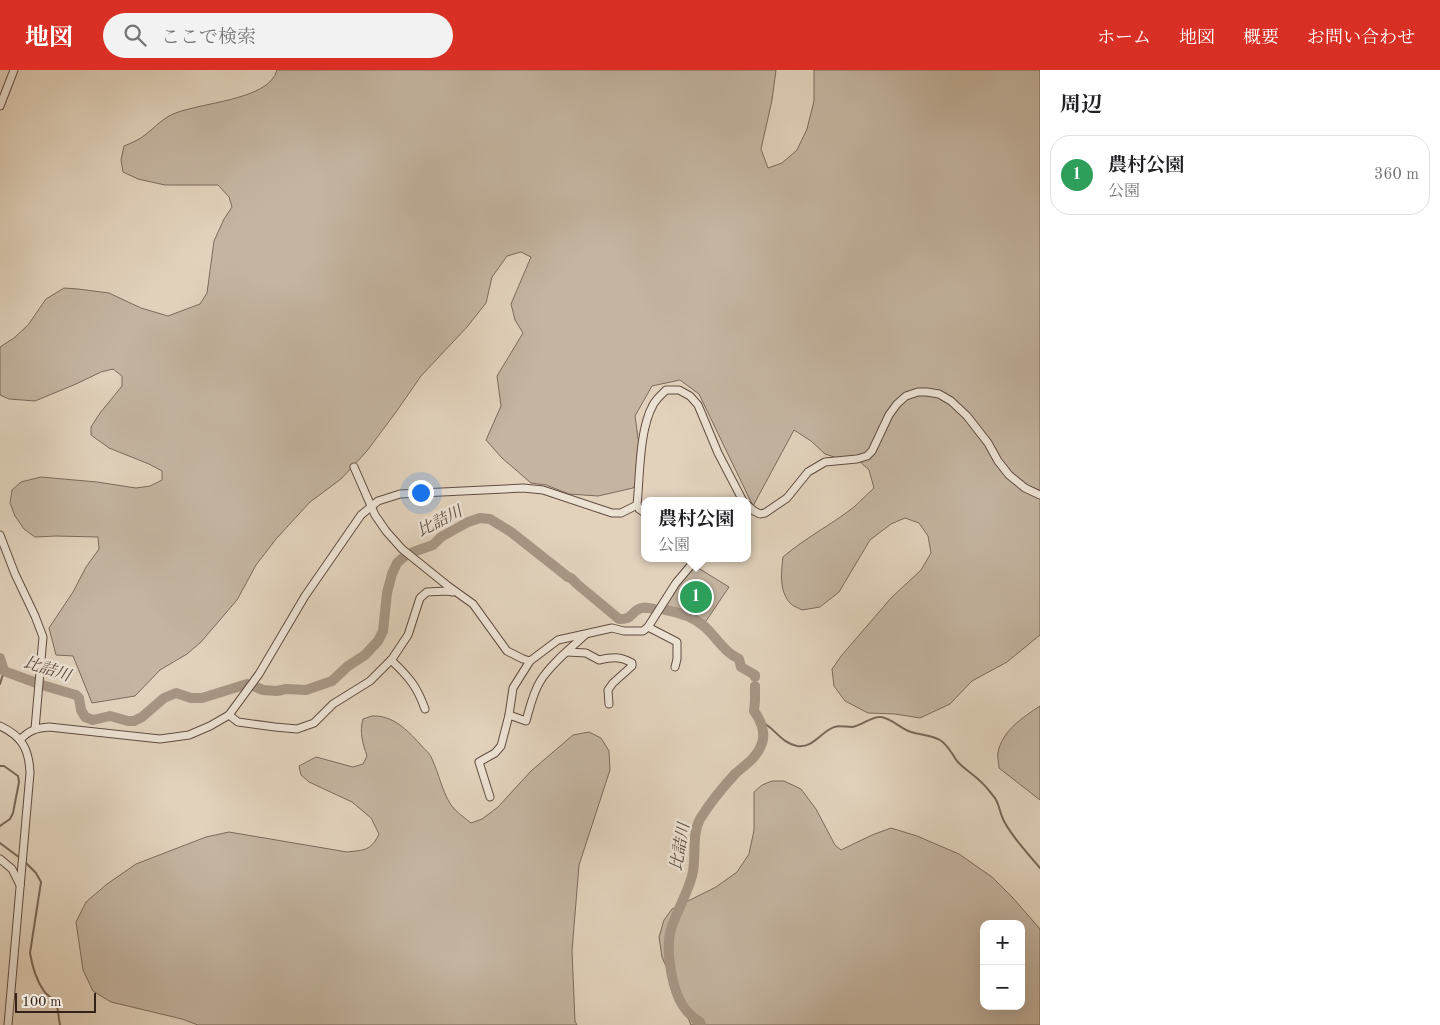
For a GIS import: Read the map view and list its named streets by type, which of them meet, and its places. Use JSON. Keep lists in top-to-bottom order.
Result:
{
  "water": ["比詰川"],
  "scale_bar": "100 m",
  "page": {
    "header": "地図",
    "search": "ここで検索",
    "nav": [
      "ホーム",
      "地図",
      "概要",
      "お問い合わせ"
    ],
    "heading": "周辺",
    "list": [
      {
        "mark": "1",
        "name": "農村公園",
        "note": "公園",
        "value": "360 m"
      }
    ],
    "popup": ["農村公園", "公園"],
    "pins": "1",
    "map_buttons": ["+", "−"],
    "scale": "100 m"
  }
}
